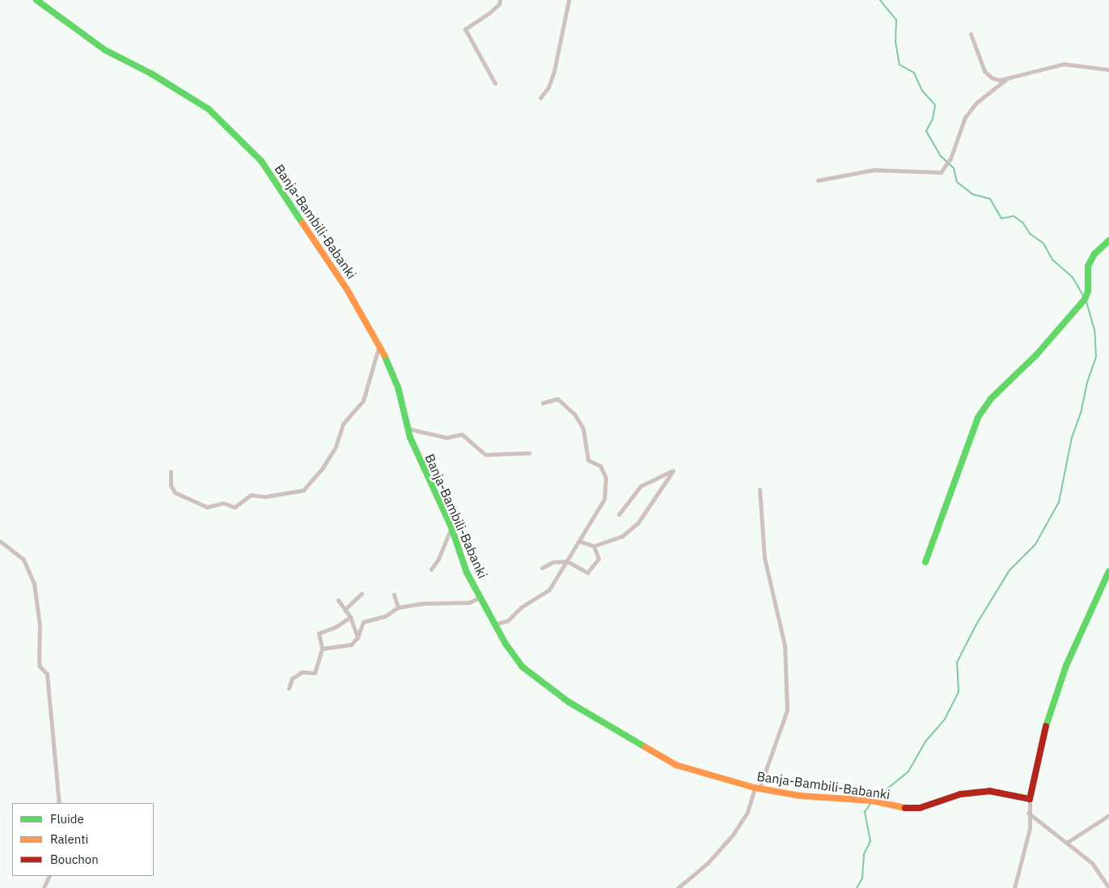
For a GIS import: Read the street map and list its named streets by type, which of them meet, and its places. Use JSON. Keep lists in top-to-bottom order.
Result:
{
  "streets": {
    "street": ["Banja-Bambili-Babanki"]
  },
  "legend": ["Fluide", "Ralenti", "Bouchon"]
}
